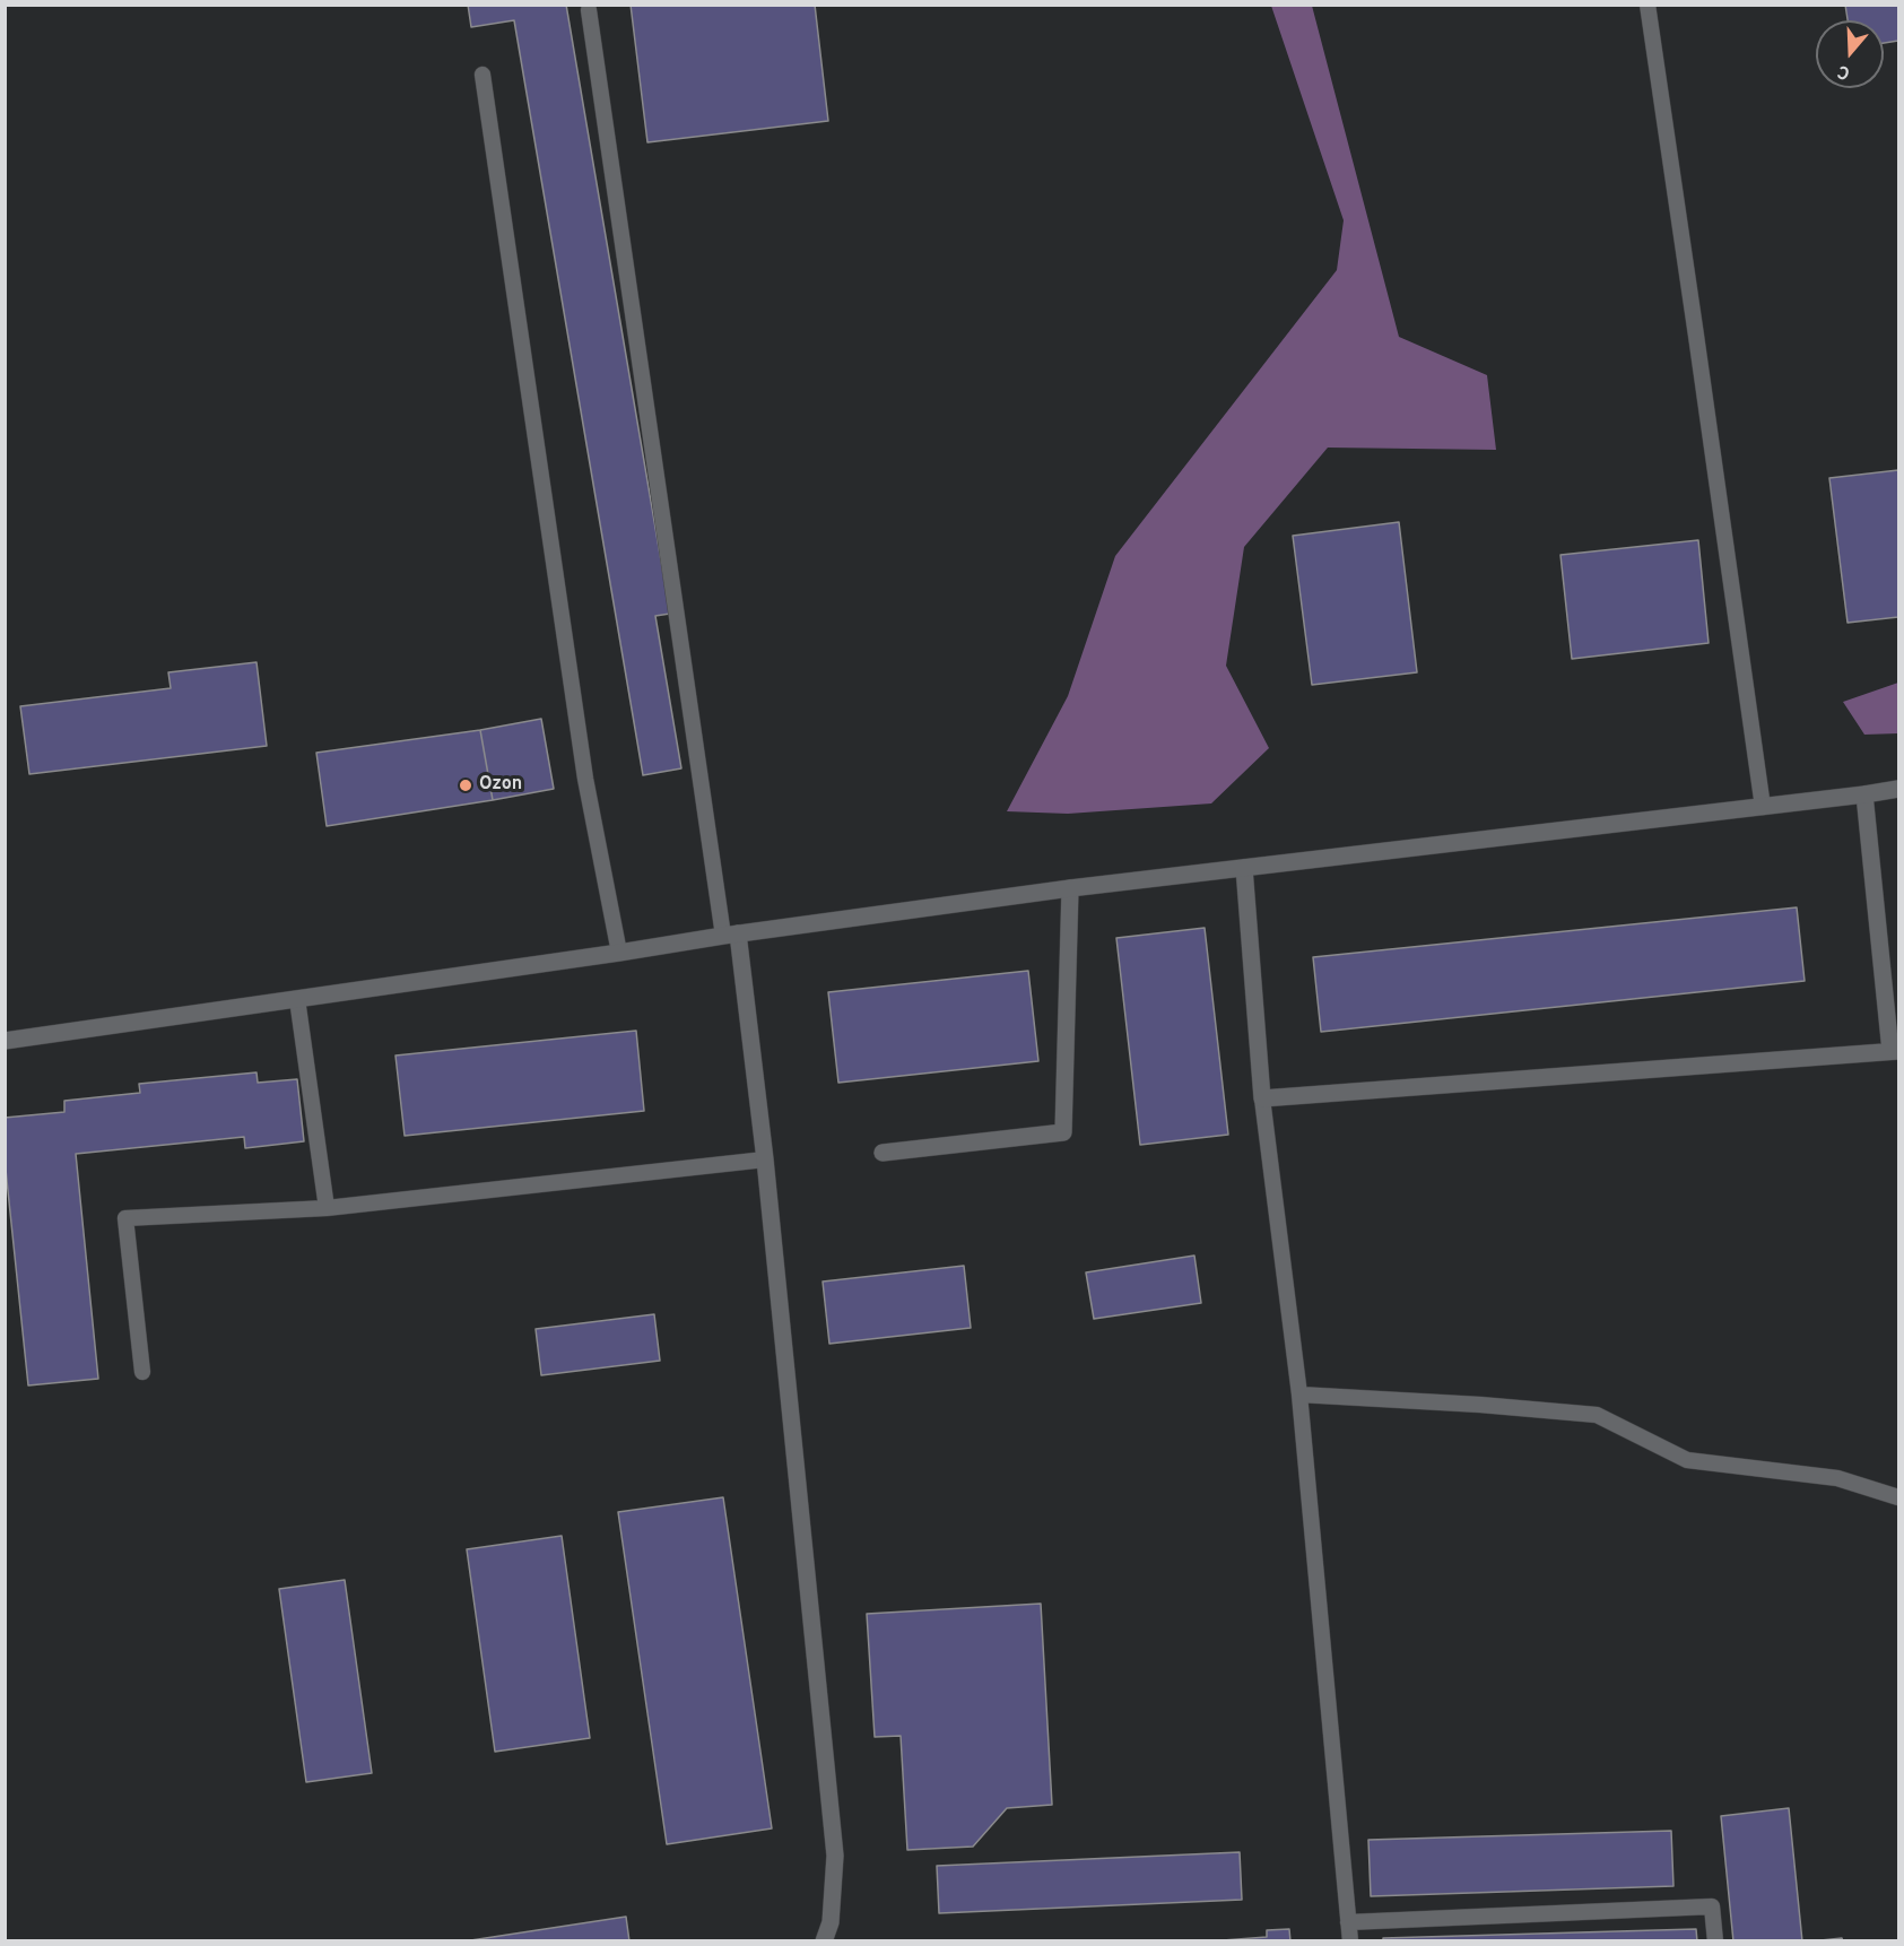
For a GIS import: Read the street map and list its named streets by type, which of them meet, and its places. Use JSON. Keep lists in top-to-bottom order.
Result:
{
  "places": ["Ozon"],
  "north": "bottom"
}
